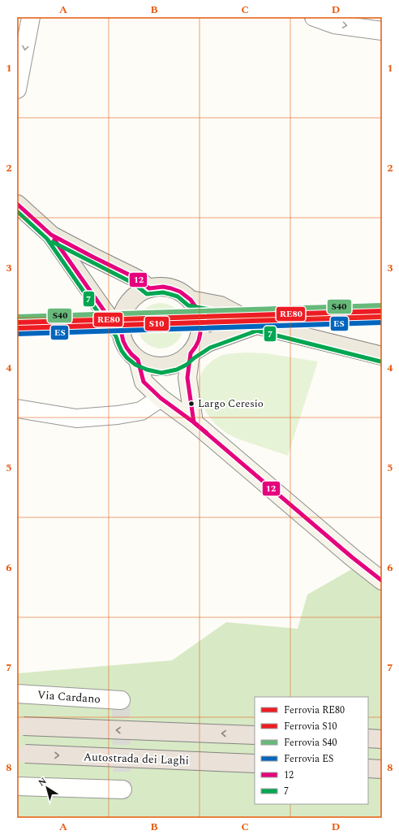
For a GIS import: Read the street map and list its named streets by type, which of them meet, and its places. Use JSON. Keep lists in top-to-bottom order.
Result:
{
  "streets": {
    "highway": ["Autostrada dei Laghi"],
    "street": ["Via Cardano"]
  },
  "places": ["Largo Ceresio"],
  "lines": [
    "transit line 12",
    "transit line 7",
    "rail line S40",
    "rail line RE80",
    "rail line S10",
    "rail line ES"
  ],
  "legend": [
    "Ferrovia RE80",
    "Ferrovia S10",
    "Ferrovia S40",
    "Ferrovia ES",
    "12",
    "7"
  ],
  "north": "top left",
  "grid": {
    "columns": [
      "A",
      "B",
      "C",
      "D"
    ],
    "rows": [
      "1",
      "2",
      "3",
      "4",
      "5",
      "6",
      "7",
      "8"
    ]
  }
}
